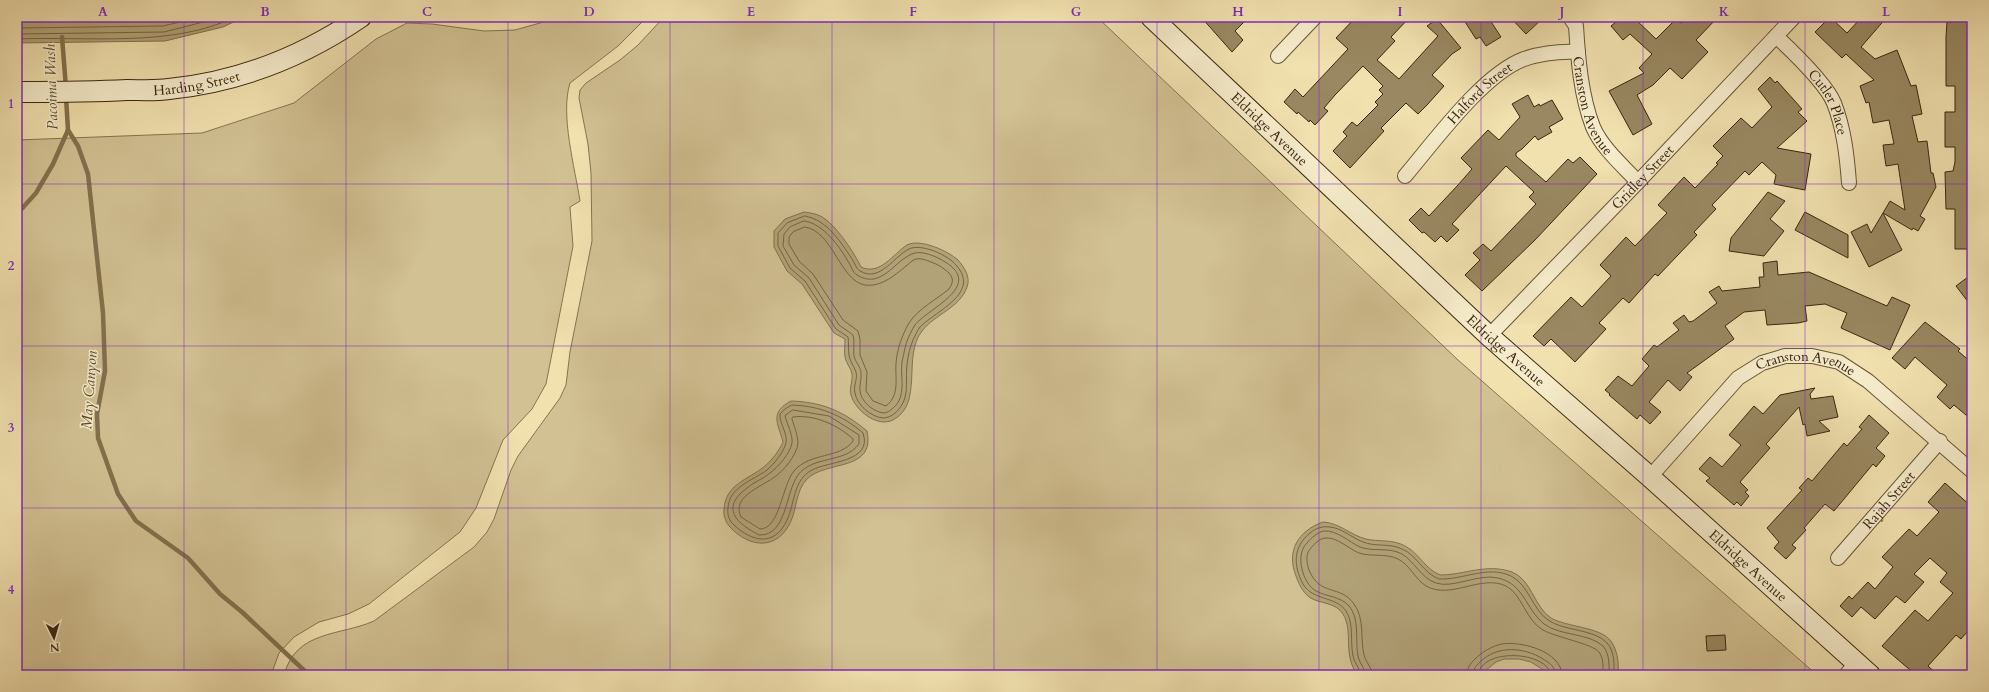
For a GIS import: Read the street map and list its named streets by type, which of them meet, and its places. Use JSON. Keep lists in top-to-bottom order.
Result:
{
  "streets": {
    "street": [
      "Harding Street",
      "Halford Street",
      "Cranston Avenue",
      "Cutler Place",
      "Eldridge Avenue",
      "Gridley Street",
      "Rajah Street"
    ]
  },
  "crossings": [
    ["Halford Street", "Cranston Avenue"],
    ["Cranston Avenue", "Eldridge Avenue"],
    ["Cranston Avenue", "Gridley Street"],
    ["Cranston Avenue", "Rajah Street"],
    ["Cutler Place", "Gridley Street"],
    ["Eldridge Avenue", "Gridley Street"]
  ],
  "water": ["Pacoima Wash", "May Canyon"],
  "north": "bottom",
  "grid": {
    "columns": [
      "A",
      "B",
      "C",
      "D",
      "E",
      "F",
      "G",
      "H",
      "I",
      "J",
      "K",
      "L"
    ],
    "rows": [
      "1",
      "2",
      "3",
      "4"
    ]
  }
}
